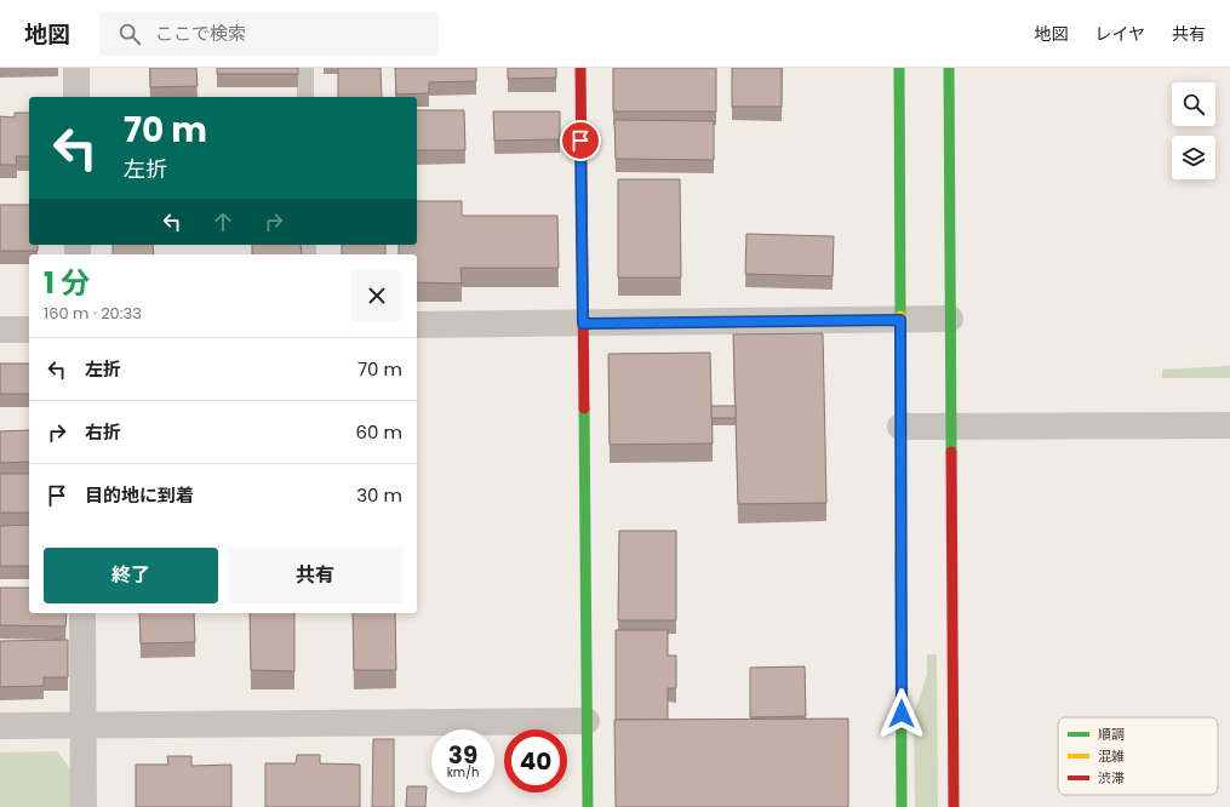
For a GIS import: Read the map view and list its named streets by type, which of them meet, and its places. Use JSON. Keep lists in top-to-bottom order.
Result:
{
  "legend": ["順調", "混雑", "渋滞"],
  "page": {
    "header": "地図",
    "search": "ここで検索",
    "nav": ["地図", "レイヤ", "共有"],
    "turn": ["70 m", "左折"],
    "heading": ["1 分", "160 m · 20:33"],
    "list": [
      {
        "name": "左折",
        "value": "70 m"
      },
      {
        "name": "右折",
        "value": "60 m"
      },
      {
        "name": "目的地に到着",
        "value": "30 m"
      }
    ],
    "buttons": ["終了", "共有"],
    "speed": "39 km/h",
    "limit": "40"
  }
}
